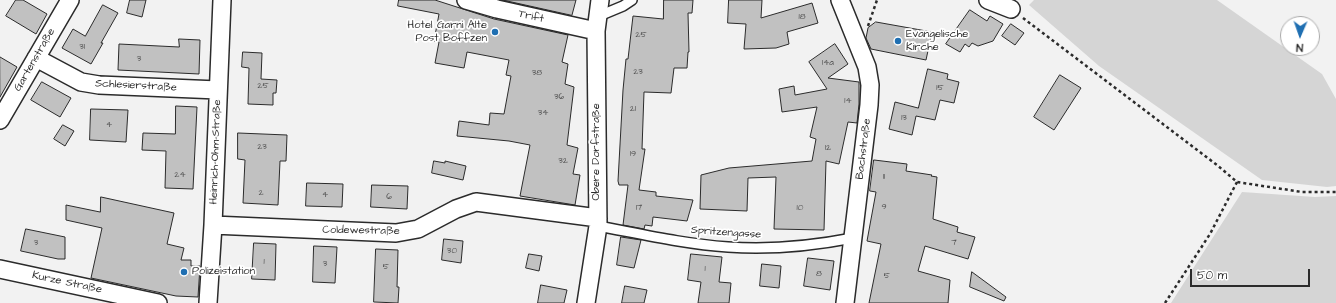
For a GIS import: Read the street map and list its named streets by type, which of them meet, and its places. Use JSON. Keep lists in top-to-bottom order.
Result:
{
  "streets": {
    "street": [
      "Trift",
      "Gartenstraße",
      "Schlesierstraße",
      "Bachstraße",
      "Heinrich-Ohm-Straße",
      "Obere Dorfstraße",
      "Coldewestraße",
      "Kurze Straße"
    ],
    "lane": ["Spritzengasse"]
  },
  "crossings": [
    ["Trift", "Obere Dorfstraße"],
    ["Gartenstraße", "Schlesierstraße"],
    ["Schlesierstraße", "Heinrich-Ohm-Straße"],
    ["Bachstraße", "Spritzengasse"],
    ["Heinrich-Ohm-Straße", "Coldewestraße"],
    ["Obere Dorfstraße", "Coldewestraße"],
    ["Obere Dorfstraße", "Spritzengasse"],
    ["Coldewestraße", "Spritzengasse"]
  ],
  "places": ["Hotel Garni Alte Post Boffzen", "Evangelische Kirche", "Polizeistation"],
  "house_numbers": [
    "18",
    "25",
    "31",
    "3",
    "14a",
    "23",
    "38",
    "25",
    "15",
    "36",
    "14",
    "21",
    "34",
    "13",
    "4",
    "23",
    "12",
    "19",
    "32",
    "24",
    "11",
    "2",
    "4",
    "6",
    "9",
    "17",
    "10",
    "3",
    "7",
    "30",
    "1",
    "3",
    "5",
    "1",
    "8",
    "5"
  ],
  "scale_bar": "50 m",
  "north": "bottom"
}
